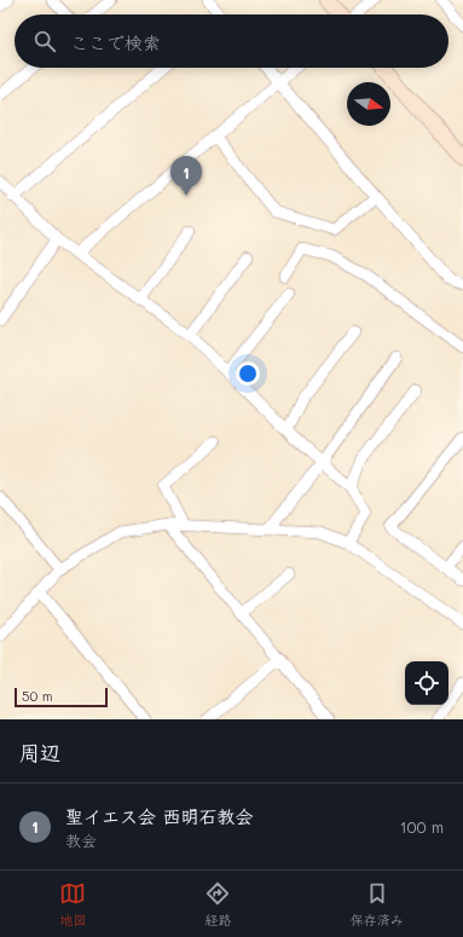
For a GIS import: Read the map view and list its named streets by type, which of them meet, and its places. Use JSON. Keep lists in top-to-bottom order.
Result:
{
  "scale_bar": "50 m",
  "north": "right",
  "page": {
    "search": "ここで検索",
    "pins": "1",
    "scale": "50 m",
    "heading": "周辺",
    "list": [
      {
        "mark": "1",
        "name": "聖イエス会 西明石教会",
        "note": "教会",
        "value": "100 m"
      }
    ],
    "nav": ["地図", "経路", "保存済み"]
  }
}
